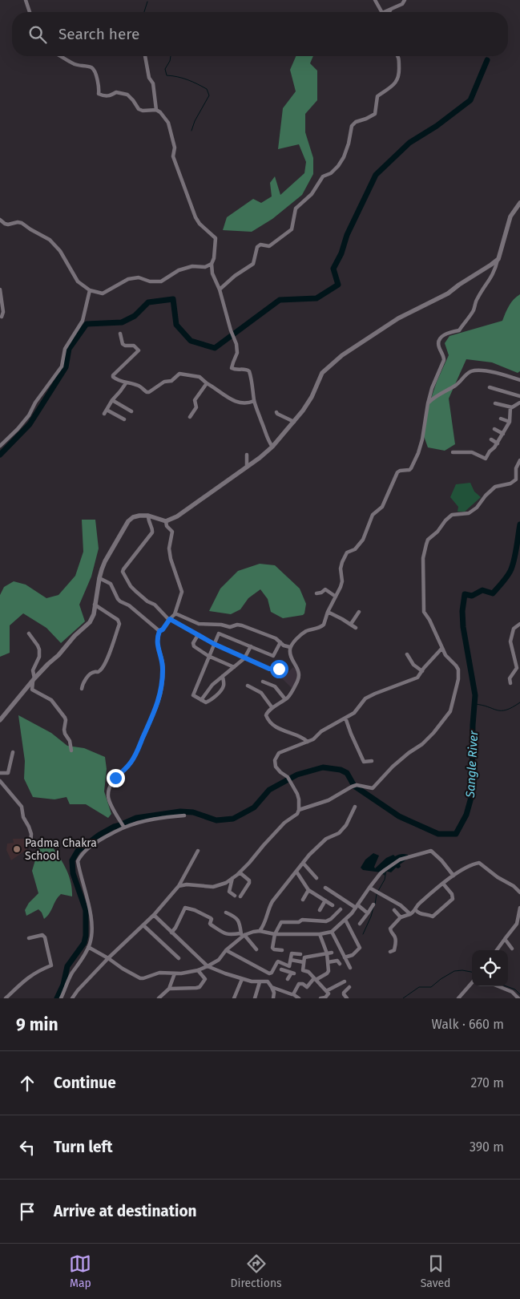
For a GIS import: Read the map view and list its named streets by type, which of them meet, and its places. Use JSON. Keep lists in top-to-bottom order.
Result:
{
  "water": ["Sangle River"],
  "places": ["Padma Chakra School"],
  "page": {
    "search": "Search here",
    "heading": ["9 min", "Walk · 660 m"],
    "list": [
      ["Continue", "270 m"],
      ["Turn left", "390 m"],
      "Arrive at destination"
    ],
    "nav": ["Map", "Directions", "Saved"]
  }
}
